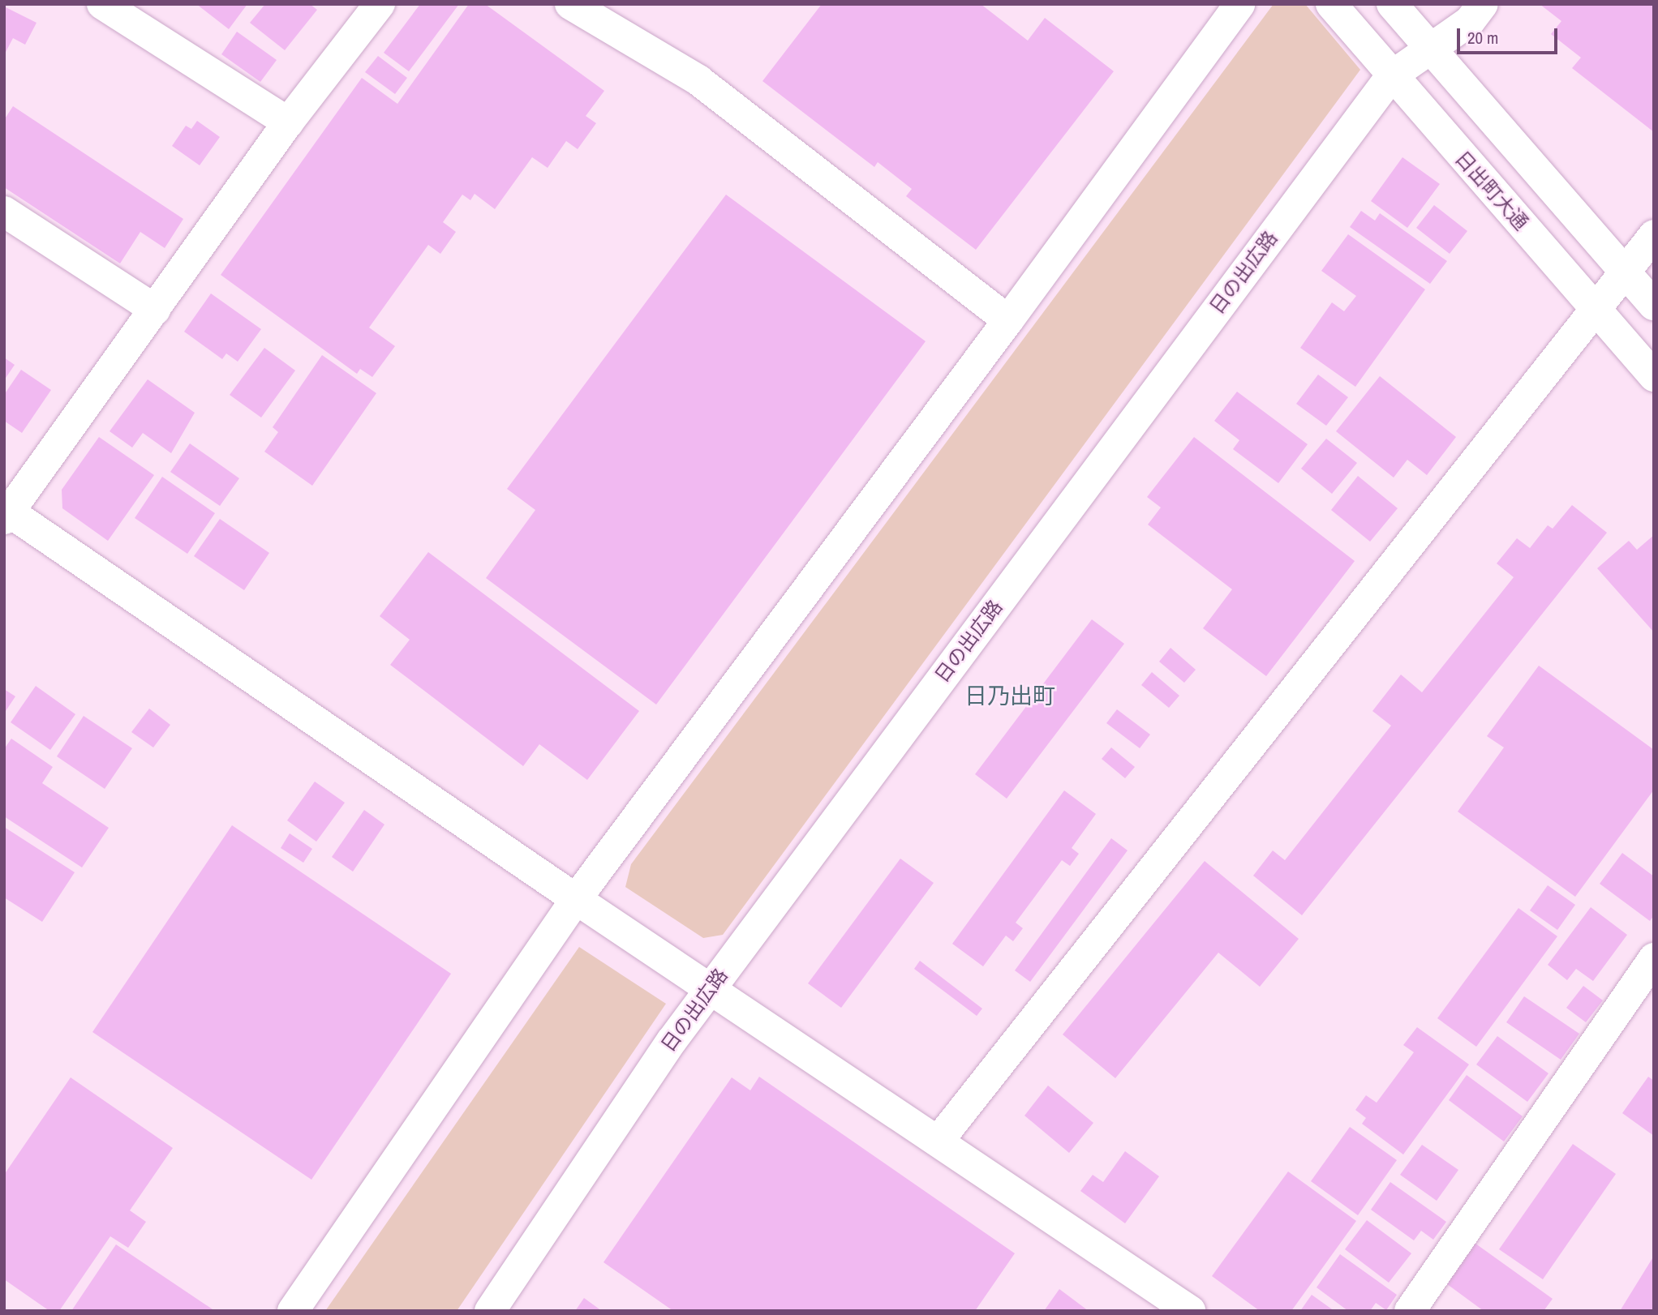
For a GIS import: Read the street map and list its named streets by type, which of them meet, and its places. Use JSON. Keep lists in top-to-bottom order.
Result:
{
  "streets": {
    "street": ["日出町大通", "日の出広路"]
  },
  "crossings": [
    ["日出町大通", "日の出広路"]
  ],
  "districts": ["日乃出町"],
  "scale_bar": "20 m"
}
